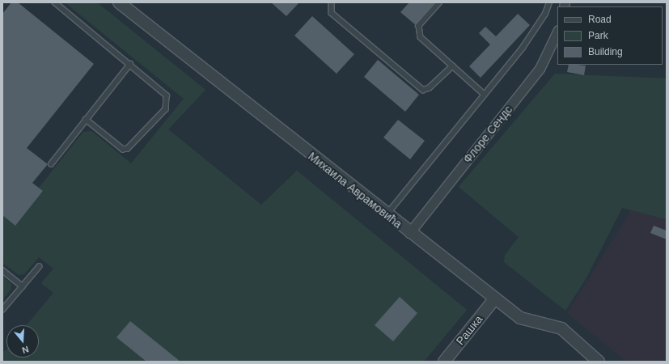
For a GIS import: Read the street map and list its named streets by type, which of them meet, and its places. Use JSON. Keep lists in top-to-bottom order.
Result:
{
  "streets": {
    "street": ["Флоре Сендс", "Михаила Аврамовића", "Рашка"]
  },
  "crossings": [
    ["Флоре Сендс", "Михаила Аврамовића"],
    ["Михаила Аврамовића", "Рашка"]
  ],
  "legend": ["Road", "Park", "Building"],
  "north": "bottom"
}
